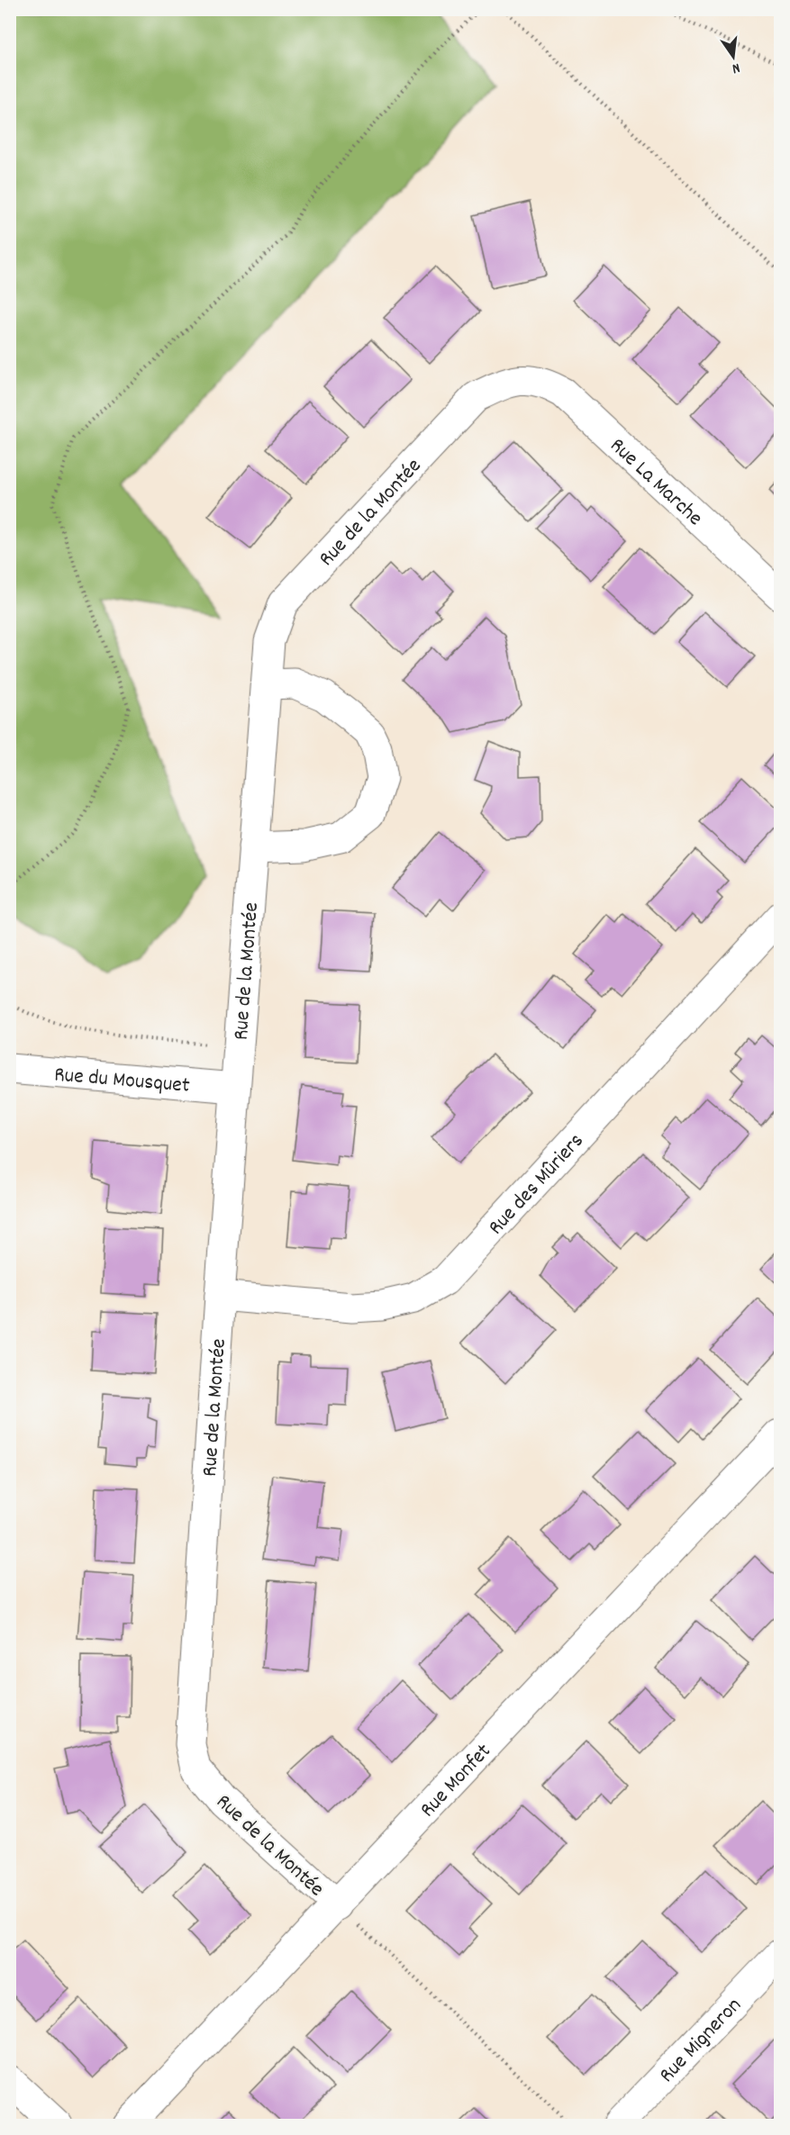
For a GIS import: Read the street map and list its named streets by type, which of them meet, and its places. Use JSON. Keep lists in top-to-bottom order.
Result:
{
  "streets": {
    "street": [
      "Rue La Marche",
      "Rue de la Montée",
      "Rue du Mousquet",
      "Rue des Mûriers",
      "Rue Monfet",
      "Rue Migneron"
    ]
  },
  "crossings": [
    ["Rue La Marche", "Rue de la Montée"],
    ["Rue de la Montée", "Rue du Mousquet"],
    ["Rue de la Montée", "Rue des Mûriers"],
    ["Rue de la Montée", "Rue Monfet"]
  ],
  "north": "bottom"
}
